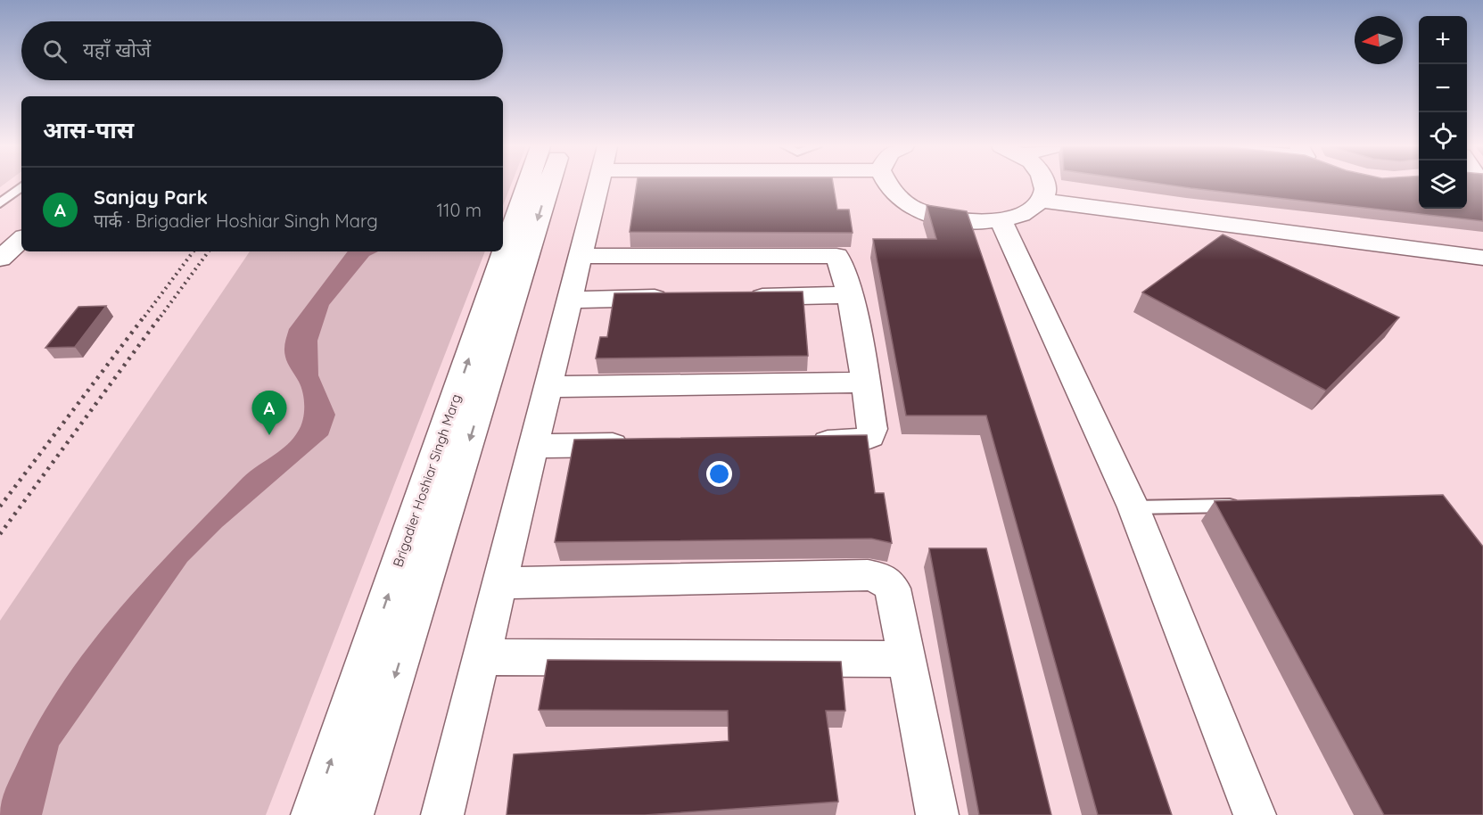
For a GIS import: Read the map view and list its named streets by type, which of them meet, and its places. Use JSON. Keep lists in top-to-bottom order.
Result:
{
  "streets": {
    "street": ["Brigadier Hoshiar Singh Marg"]
  },
  "north": "left",
  "page": {
    "map_buttons": ["+", "−"],
    "search": "यहाँ खोजें",
    "heading": "आस-पास",
    "list": [
      {
        "mark": "A",
        "name": "Sanjay Park",
        "note": "पार्क · Brigadier Hoshiar Singh Marg",
        "value": "110 m"
      }
    ],
    "pins": "A"
  }
}
